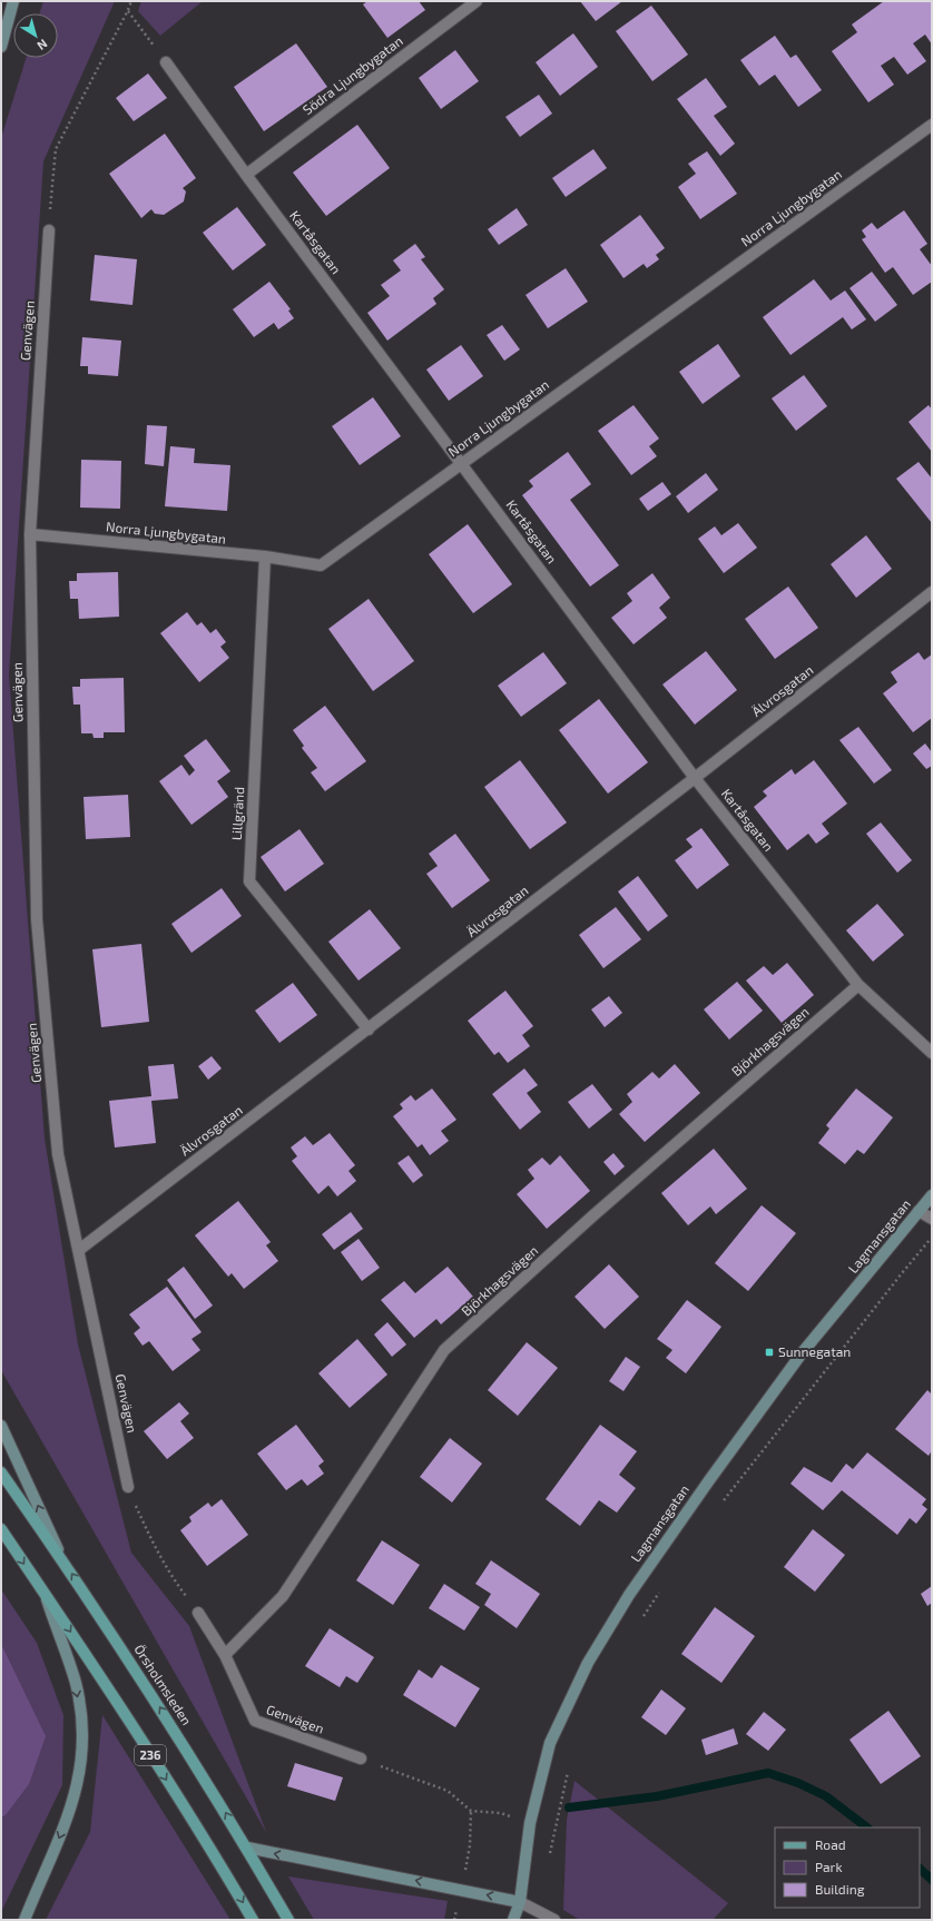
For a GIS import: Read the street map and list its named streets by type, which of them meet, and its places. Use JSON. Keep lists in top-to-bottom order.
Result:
{
  "streets": {
    "main road": ["Örsholmsleden", "236"],
    "street": [
      "Södra Ljungbygatan",
      "Norra Ljungbygatan",
      "Kartåsgatan",
      "Genvägen",
      "Älvrosgatan",
      "Lillgränd",
      "Björkhagsvägen",
      "Lagmansgatan"
    ]
  },
  "crossings": [
    ["Södra Ljungbygatan", "Kartåsgatan"],
    ["Norra Ljungbygatan", "Kartåsgatan"],
    ["Norra Ljungbygatan", "Genvägen"],
    ["Norra Ljungbygatan", "Lillgränd"],
    ["Kartåsgatan", "Älvrosgatan"],
    ["Kartåsgatan", "Björkhagsvägen"],
    ["Genvägen", "Älvrosgatan"],
    ["Genvägen", "Björkhagsvägen"],
    ["Älvrosgatan", "Lillgränd"]
  ],
  "places": {
    "transit": ["Sunnegatan"]
  },
  "legend": ["Road", "Park", "Building"],
  "north": "bottom right"
}
